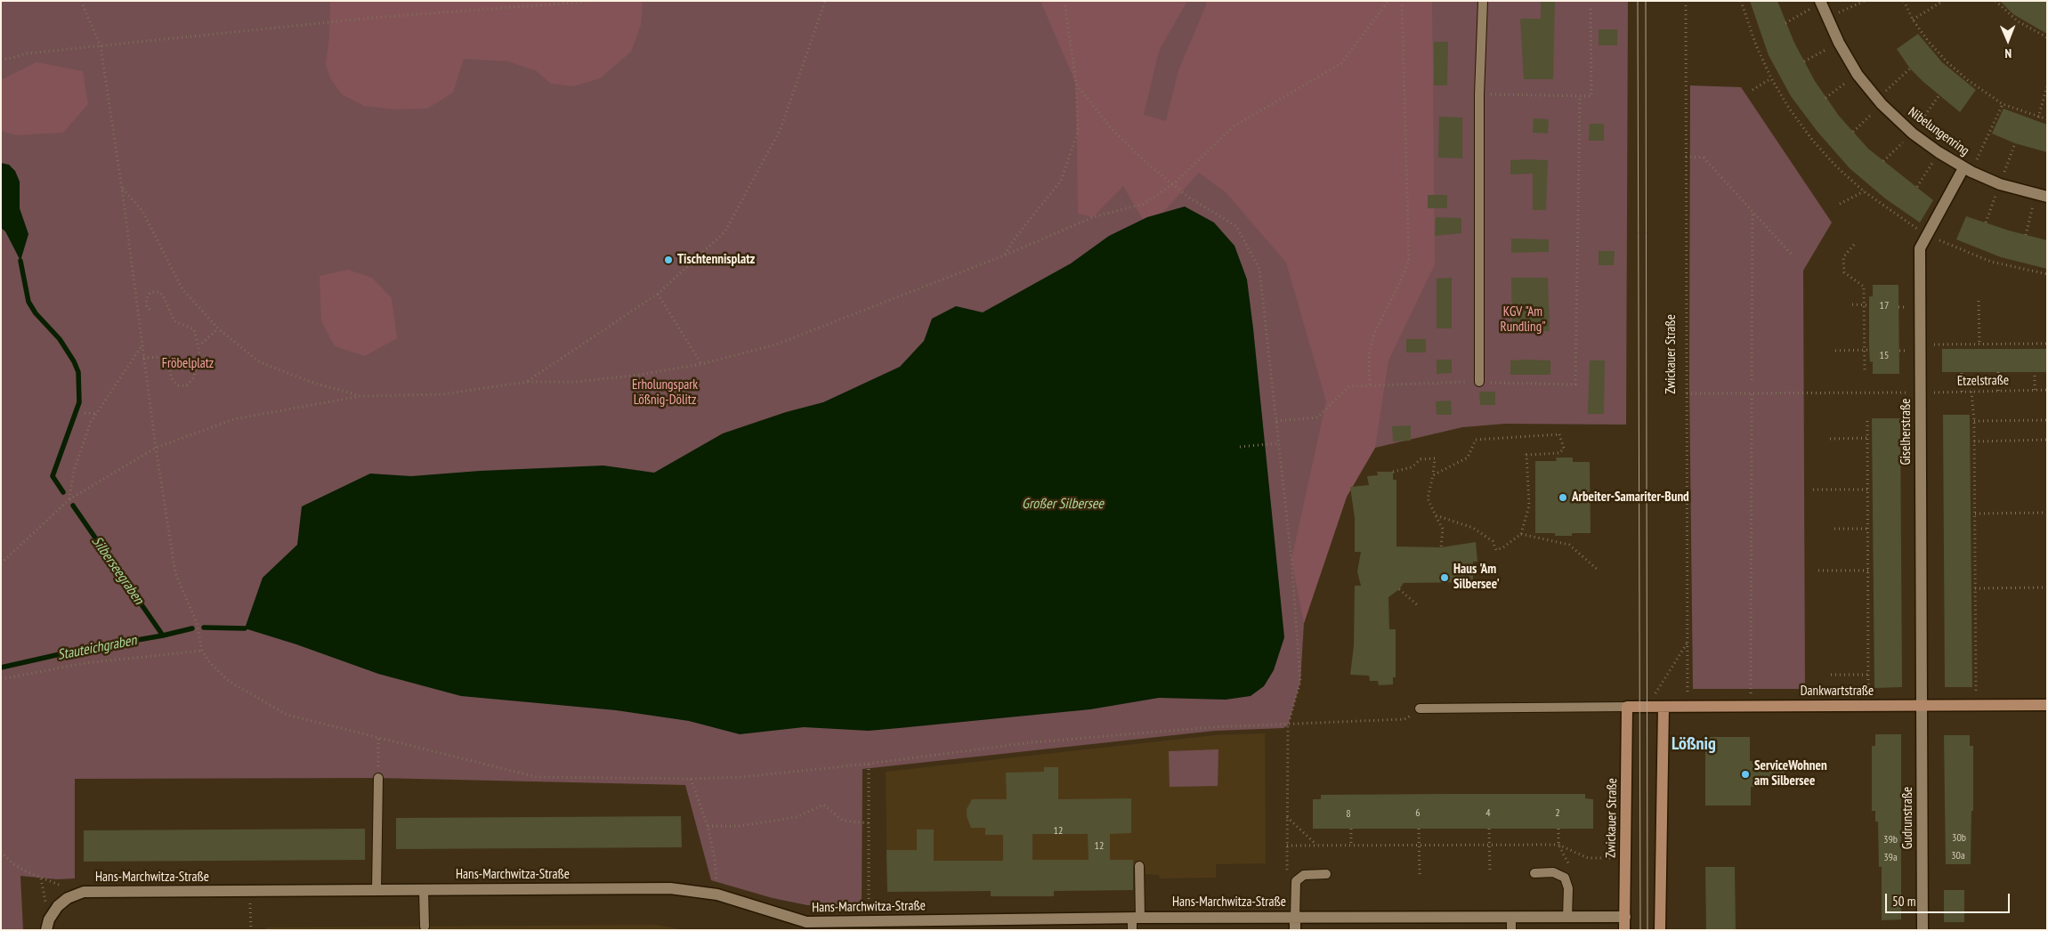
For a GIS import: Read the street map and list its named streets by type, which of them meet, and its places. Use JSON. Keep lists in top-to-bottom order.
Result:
{
  "streets": {
    "main road": ["Zwickauer Straße", "Dankwartstraße"],
    "street": [
      "Nibelungenring",
      "Giselherstraße",
      "Gudrunstraße",
      "Hans-Marchwitza-Straße"
    ],
    "path": ["Etzelstraße"]
  },
  "crossings": [
    ["Nibelungenring", "Giselherstraße"],
    ["Zwickauer Straße", "Etzelstraße"],
    ["Zwickauer Straße", "Dankwartstraße"],
    ["Zwickauer Straße", "Hans-Marchwitza-Straße"],
    ["Etzelstraße", "Giselherstraße"],
    ["Giselherstraße", "Dankwartstraße"],
    ["Giselherstraße", "Gudrunstraße"],
    ["Dankwartstraße", "Gudrunstraße"]
  ],
  "districts": ["Lößnig"],
  "water": ["Großer Silbersee", "Silberseegraben", "Stauteichgraben"],
  "parks": ["KGV \"Am Rundling\"", "Fröbelplatz", "Erholungspark Lößnig-Dölitz"],
  "places": [
    "Tischtennisplatz",
    "Arbeiter-Samariter-Bund",
    "Haus 'Am Silbersee'",
    "ServiceWohnen am Silbersee"
  ],
  "house_numbers": [
    "17",
    "15",
    "6",
    "4",
    "2",
    "8",
    "12",
    "30b",
    "39b",
    "12",
    "30a",
    "39a"
  ],
  "scale_bar": "50 m",
  "north": "bottom"
}
